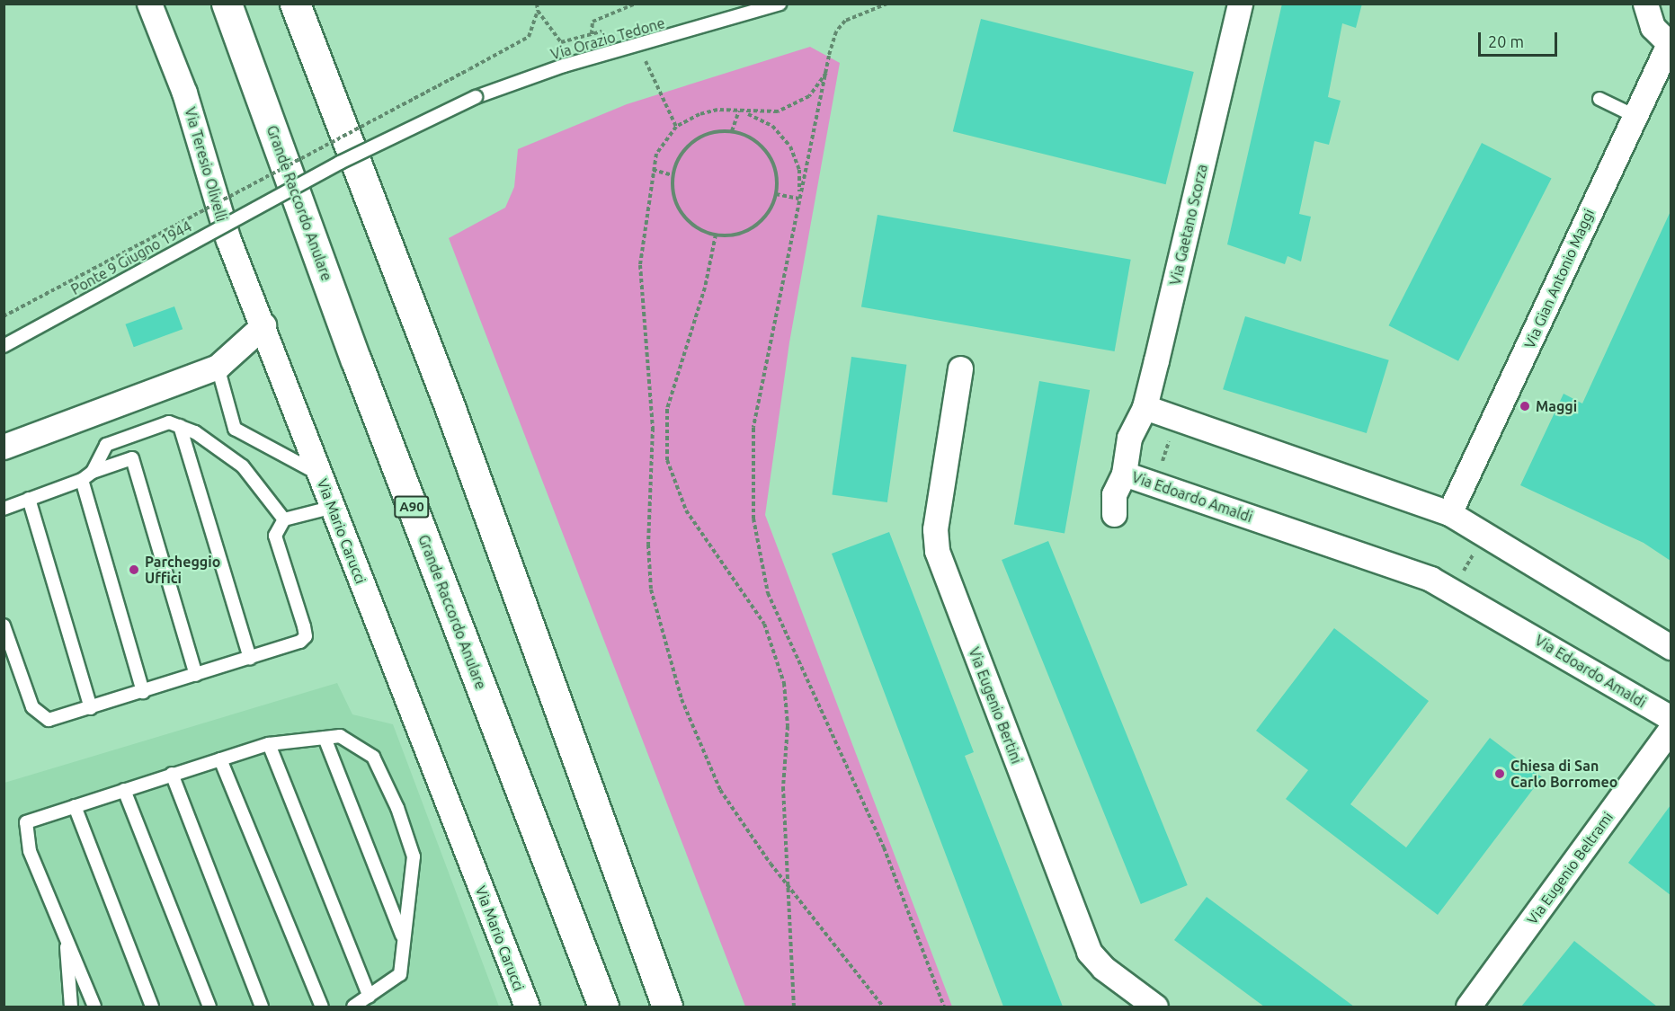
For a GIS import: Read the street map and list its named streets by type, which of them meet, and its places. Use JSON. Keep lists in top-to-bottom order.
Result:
{
  "streets": {
    "highway": ["Grande Raccordo Anulare", "A90"],
    "street": [
      "Via Teresio Olivelli",
      "Via Gaetano Scorza",
      "Via Gian Antonio Maggi",
      "Via Edoardo Amaldi",
      "Via Mario Carucci",
      "Via Eugenio Bertini",
      "Via Eugenio Beltrami"
    ],
    "lane": ["Via Orazio Tedone", "Ponte 9 Giugno 1944"]
  },
  "crossings": [
    ["Via Orazio Tedone", "Ponte 9 Giugno 1944"],
    ["Via Teresio Olivelli", "Via Mario Carucci"],
    ["Via Gaetano Scorza", "Via Edoardo Amaldi"]
  ],
  "places": ["Maggi", "Parcheggio Uffici", "Chiesa di San Carlo Borromeo"],
  "scale_bar": "20 m"
}
